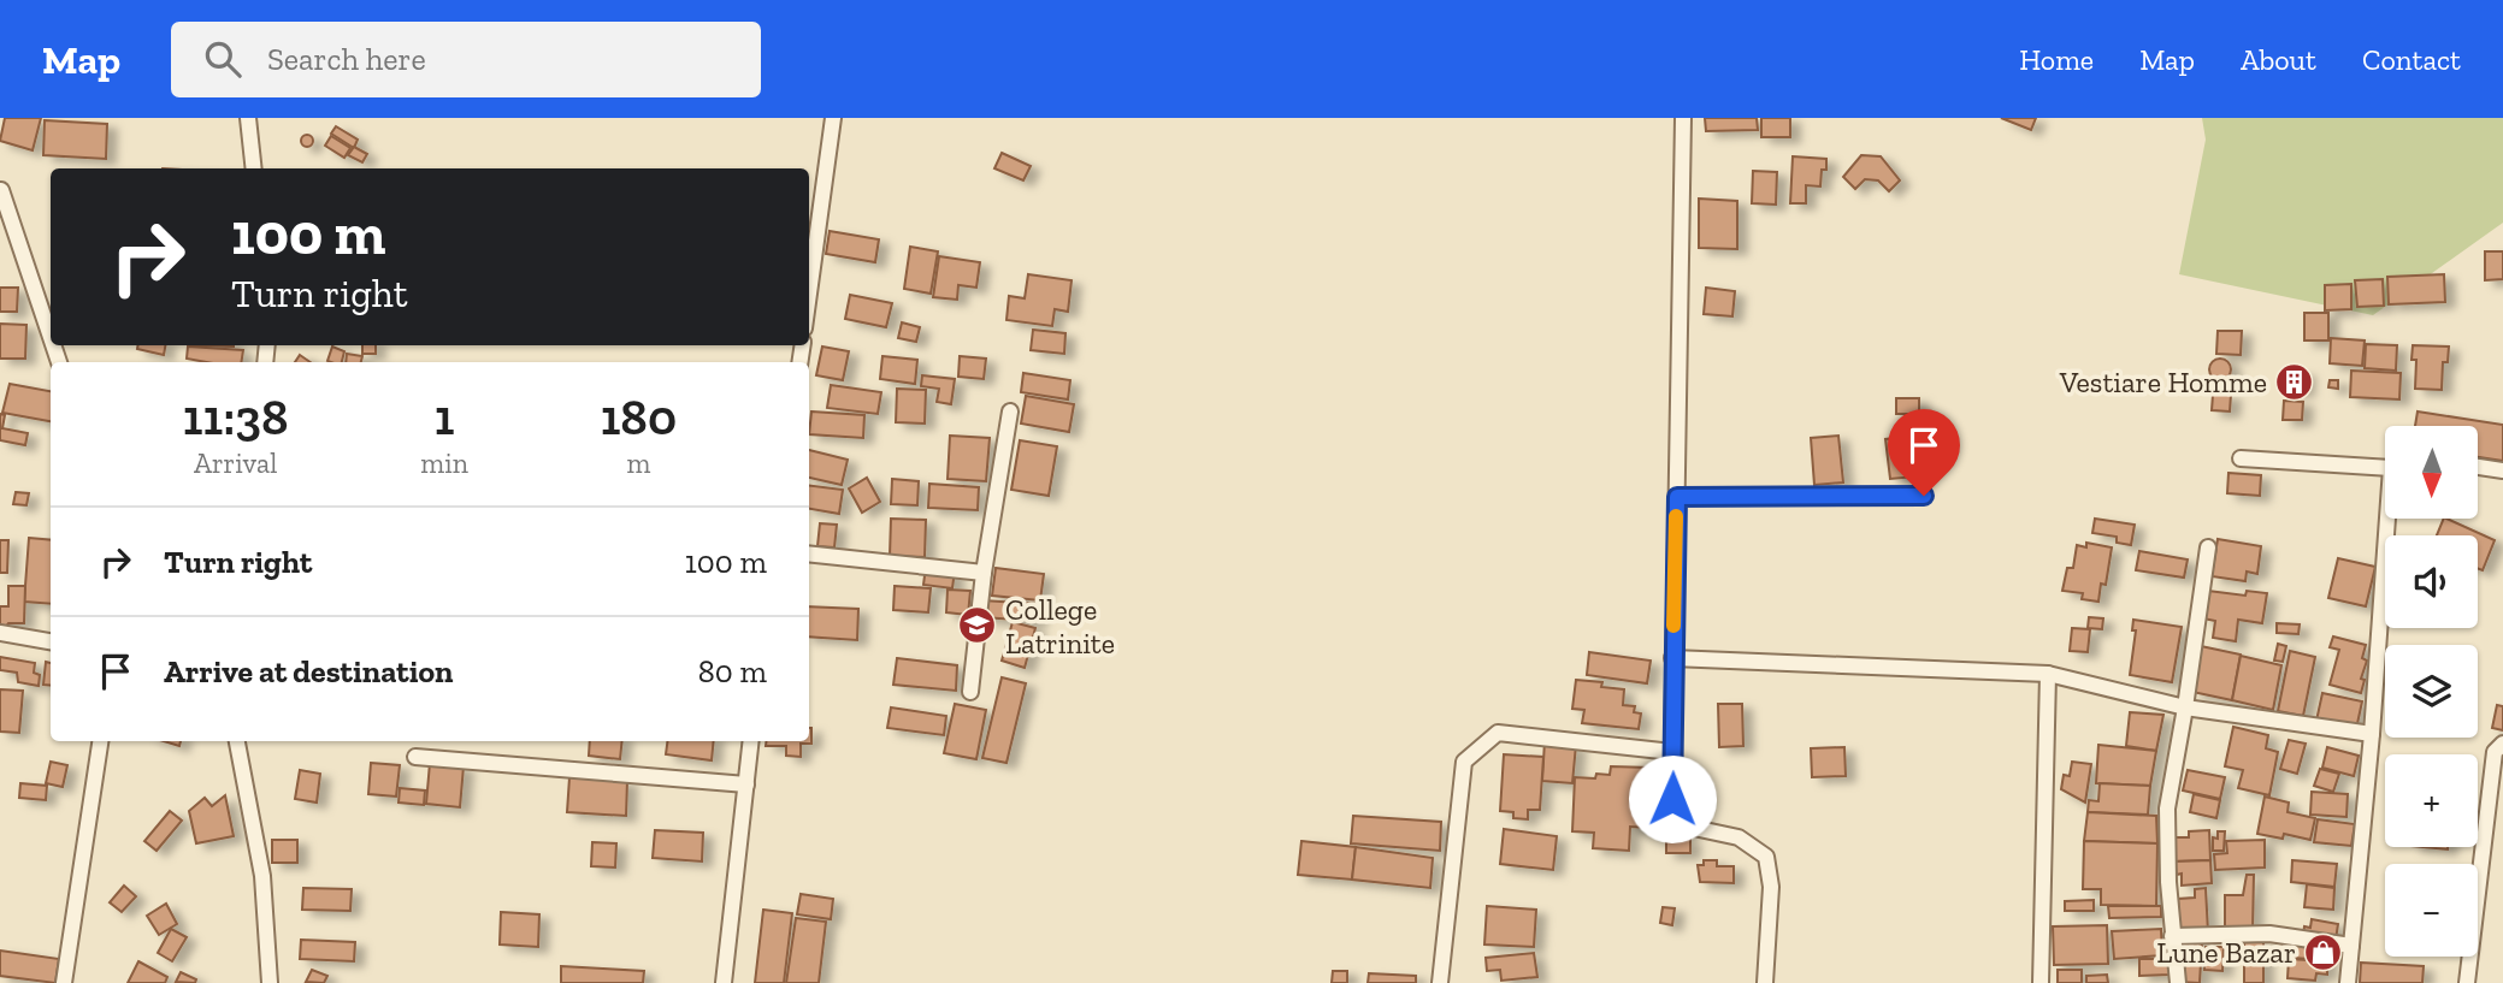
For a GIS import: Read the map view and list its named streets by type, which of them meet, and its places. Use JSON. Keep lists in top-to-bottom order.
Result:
{
  "places": {
    "building": ["Vestiare Homme"],
    "school or university": ["College Latrinite"],
    "shop": ["Lune Bazar"]
  },
  "north": "bottom",
  "page": {
    "header": "Map",
    "search": "Search here",
    "nav": [
      "Home",
      "Map",
      "About",
      "Contact"
    ],
    "turn": ["100 m", "Turn right"],
    "eta": [
      "11:38",
      "Arrival",
      "1",
      "min",
      "180",
      "m"
    ],
    "map_buttons": ["+", "−"],
    "list": [
      {
        "name": "Turn right",
        "value": "100 m"
      },
      {
        "name": "Arrive at destination",
        "value": "80 m"
      }
    ]
  }
}
